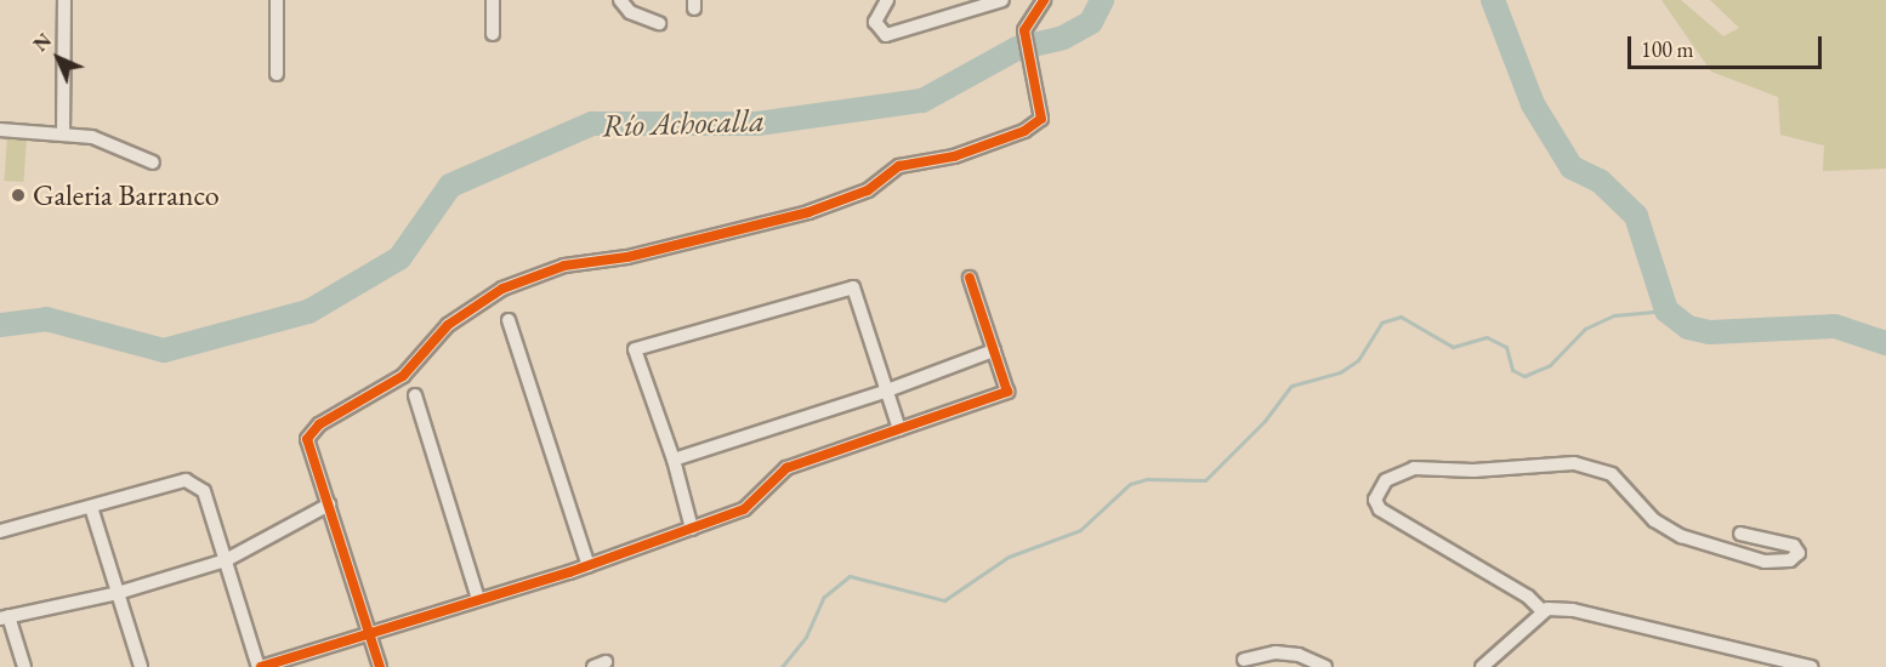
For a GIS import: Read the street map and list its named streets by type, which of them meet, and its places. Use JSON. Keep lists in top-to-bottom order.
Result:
{
  "water": ["Río Achocalla"],
  "places": ["Galeria Barranco"],
  "scale_bar": "100 m",
  "north": "top left"
}
